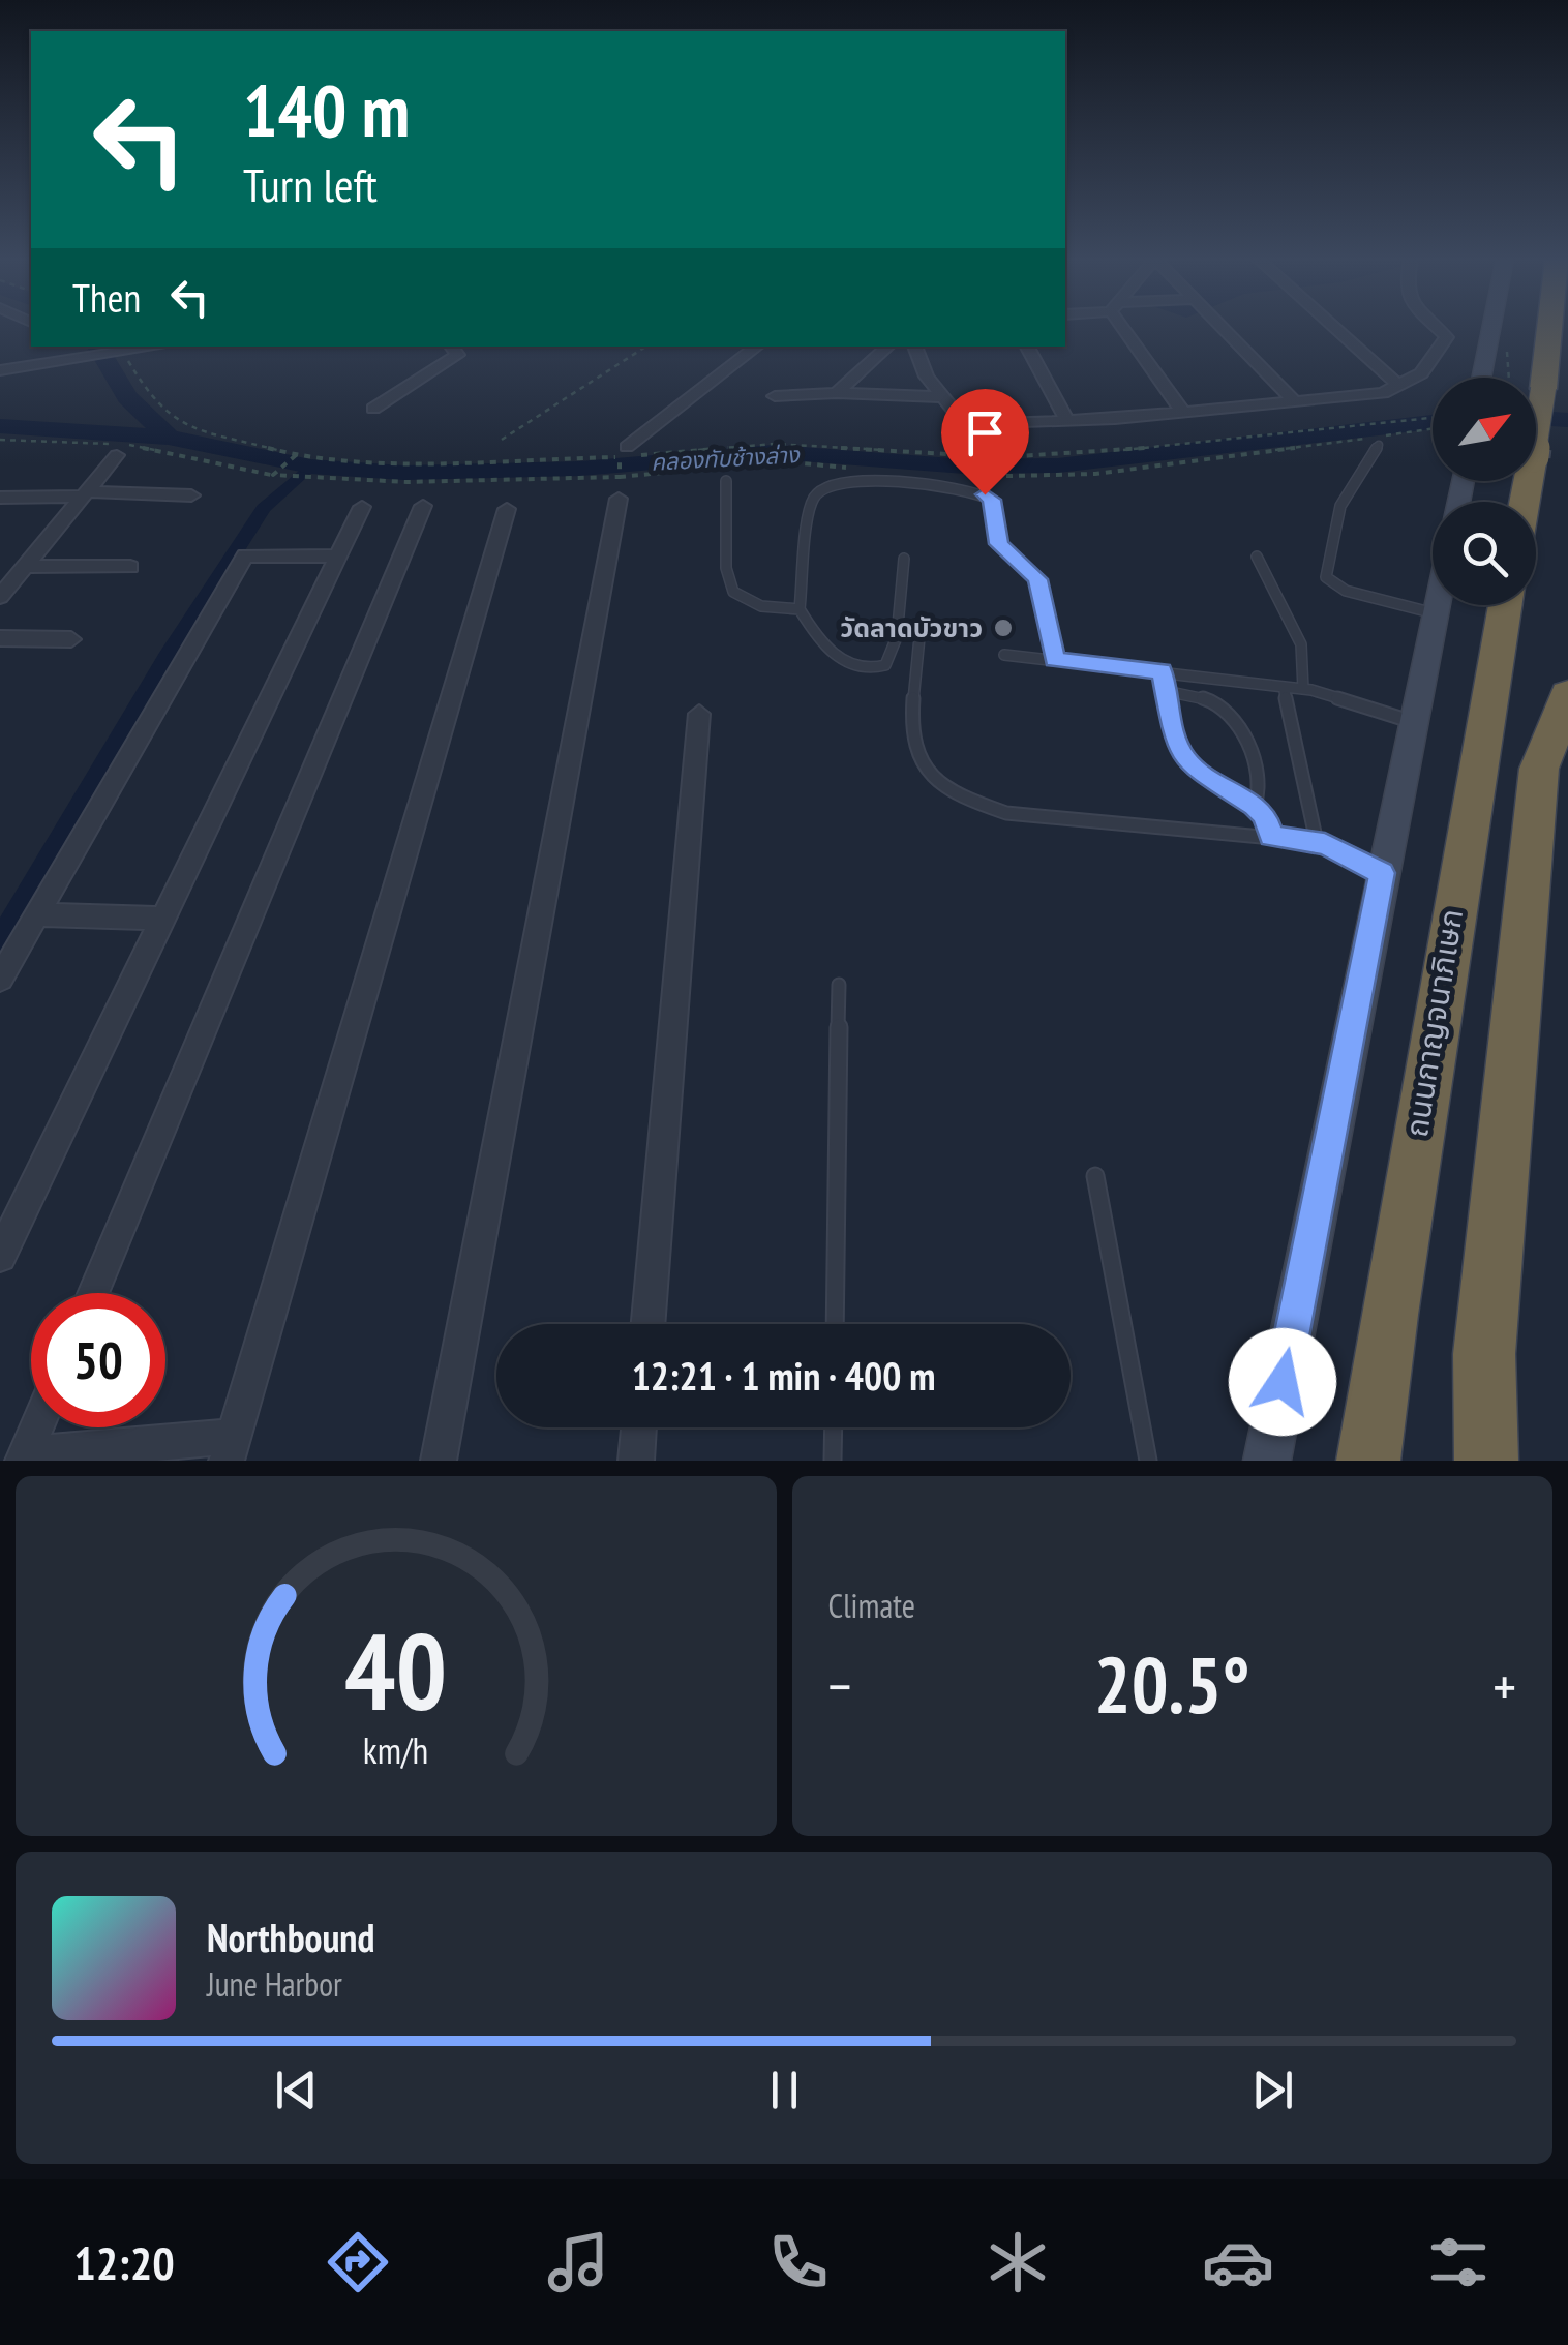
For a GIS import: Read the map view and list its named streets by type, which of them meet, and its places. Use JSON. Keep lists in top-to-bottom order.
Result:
{
  "streets": {
    "highway": ["ถนนกาญจนาภิเษก"]
  },
  "water": ["คลองทับช้างล่าง"],
  "places": ["วัดลาดบัวขาว"],
  "north": "top right",
  "page": {
    "turn": ["140 m", "Turn left"],
    "then": "Then",
    "limit": "50",
    "trip": "12:21 · 1 min · 400 m",
    "tile": "Climate",
    "heat": ["−", "20.5°", "+"],
    "song": ["Northbound", "June Harbor"],
    "tabs": "12:20",
    "gauge": ["40", "km/h"]
  }
}
